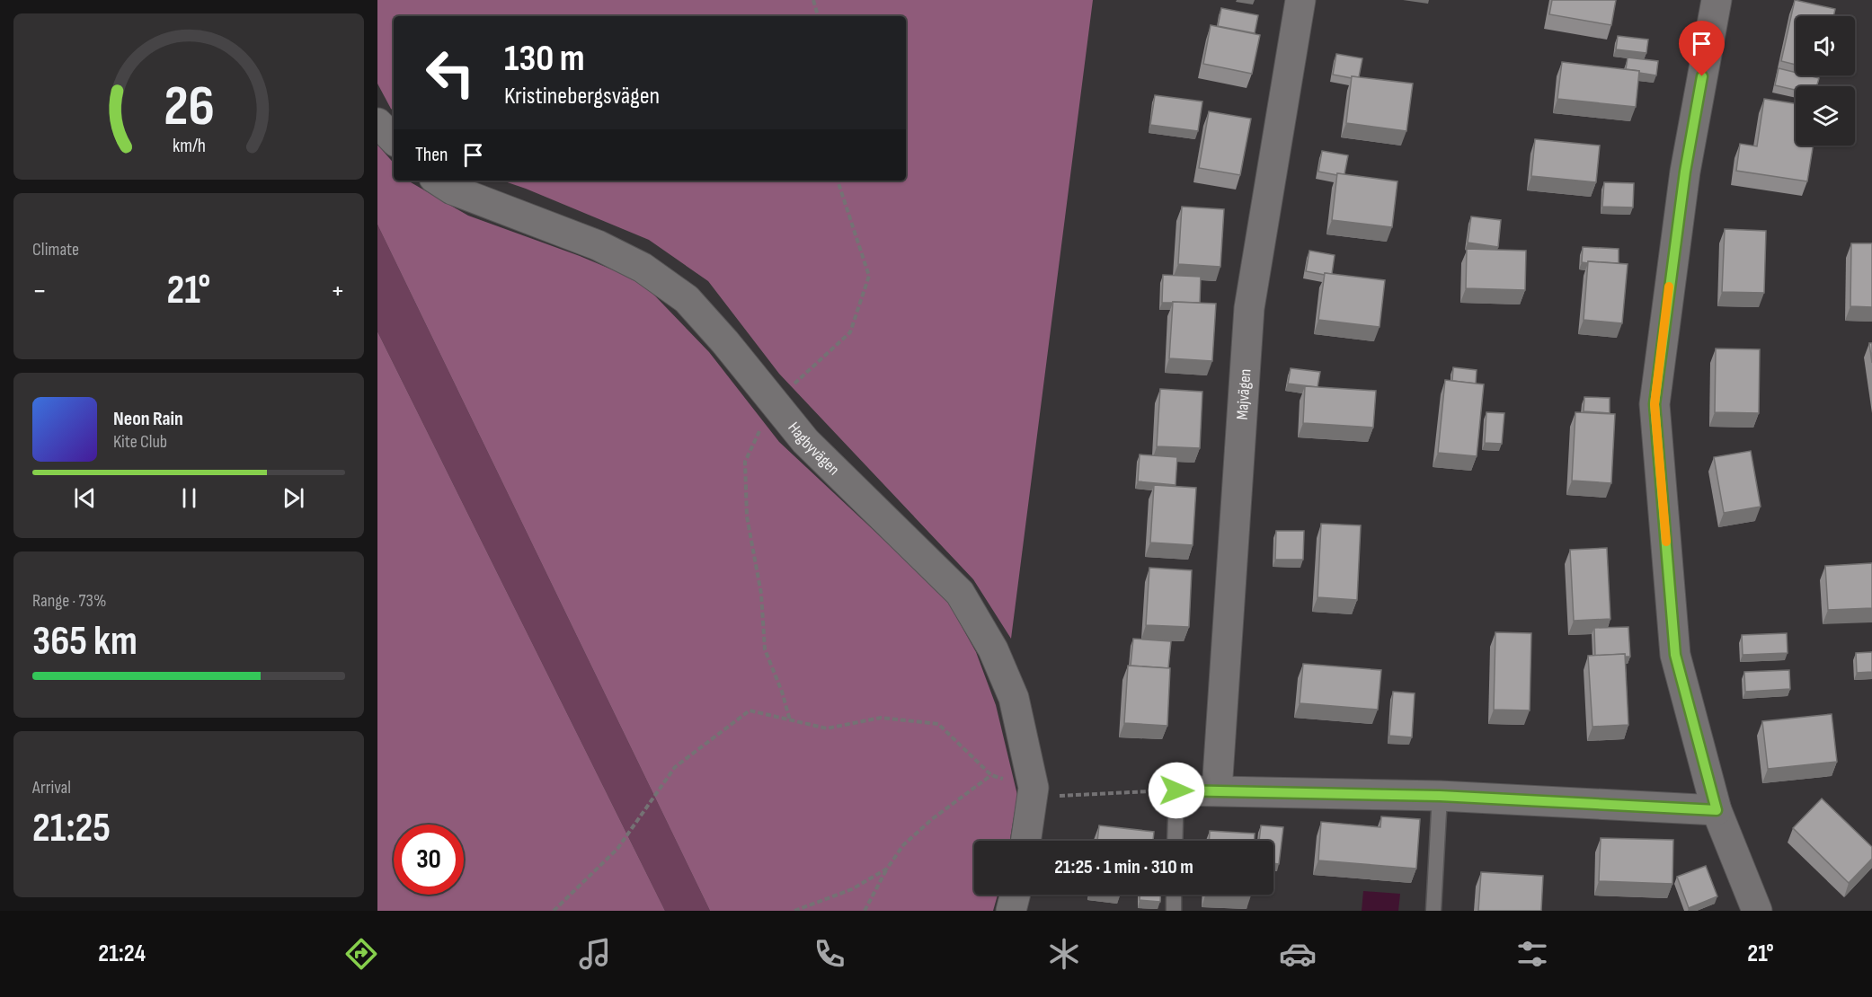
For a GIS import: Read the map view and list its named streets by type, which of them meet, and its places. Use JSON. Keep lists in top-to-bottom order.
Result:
{
  "streets": {
    "street": ["Majvägen", "Hagbyvägen"]
  },
  "page": {
    "turn": ["130 m", "Kristinebergsvägen"],
    "then": "Then",
    "tile": [
      "Climate",
      ["Range · 73%", "365 km"],
      ["Arrival", "21:25"]
    ],
    "heat": ["−", "21°", "+"],
    "song": ["Neon Rain", "Kite Club"],
    "limit": "30",
    "trip": "21:25 · 1 min · 310 m",
    "tabs": ["21:24", "21°"],
    "gauge": ["26", "km/h"]
  }
}
